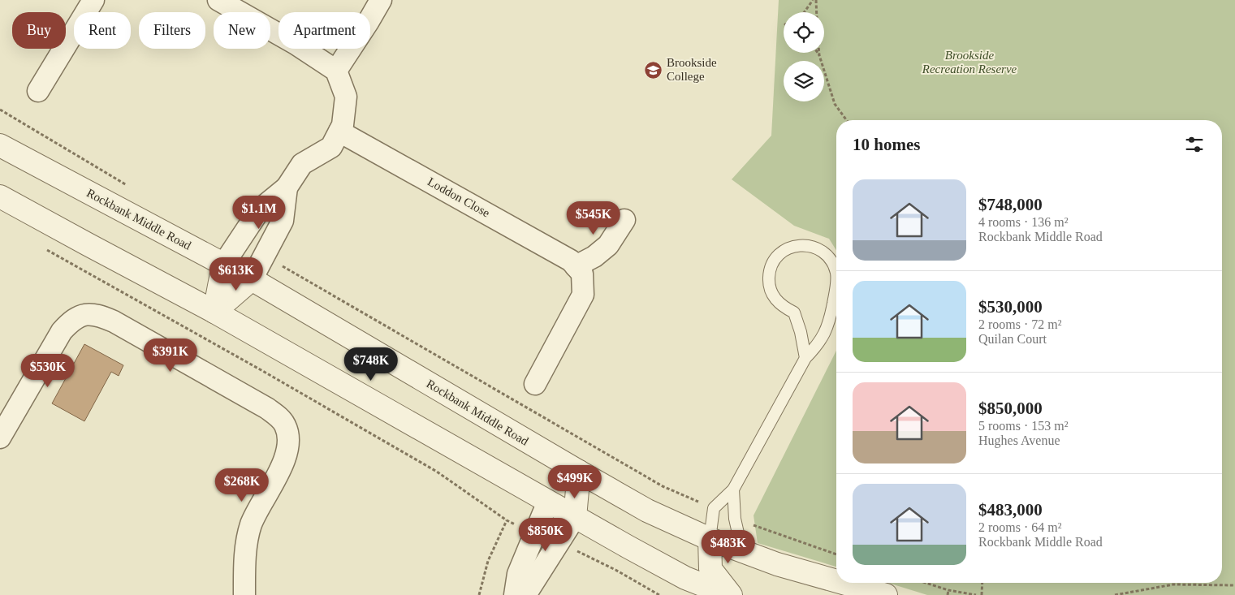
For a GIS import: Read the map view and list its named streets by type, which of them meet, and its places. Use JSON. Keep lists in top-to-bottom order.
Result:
{
  "streets": {
    "street": ["Loddon Close", "Rockbank Middle Road"]
  },
  "parks": ["Brookside Recreation Reserve"],
  "places": {
    "school or university": ["Brookside College"]
  },
  "page": {
    "chip": [
      "Buy",
      "Rent",
      "Filters",
      "New",
      "Apartment"
    ],
    "heading": "10 homes",
    "list": [
      {
        "name": "$748,000",
        "note": "4 rooms · 136 m² · Rockbank Middle Road"
      },
      {
        "name": "$530,000",
        "note": "2 rooms · 72 m² · Quilan Court"
      },
      {
        "name": "$850,000",
        "note": "5 rooms · 153 m² · Hughes Avenue"
      },
      {
        "name": "$483,000",
        "note": "2 rooms · 64 m² · Rockbank Middle Road"
      }
    ],
    "price": [
      "$1.1M",
      "$545K",
      "$613K",
      "$391K",
      "$748K",
      "$530K",
      "$499K",
      "$268K",
      "$850K",
      "$483K"
    ]
  }
}
